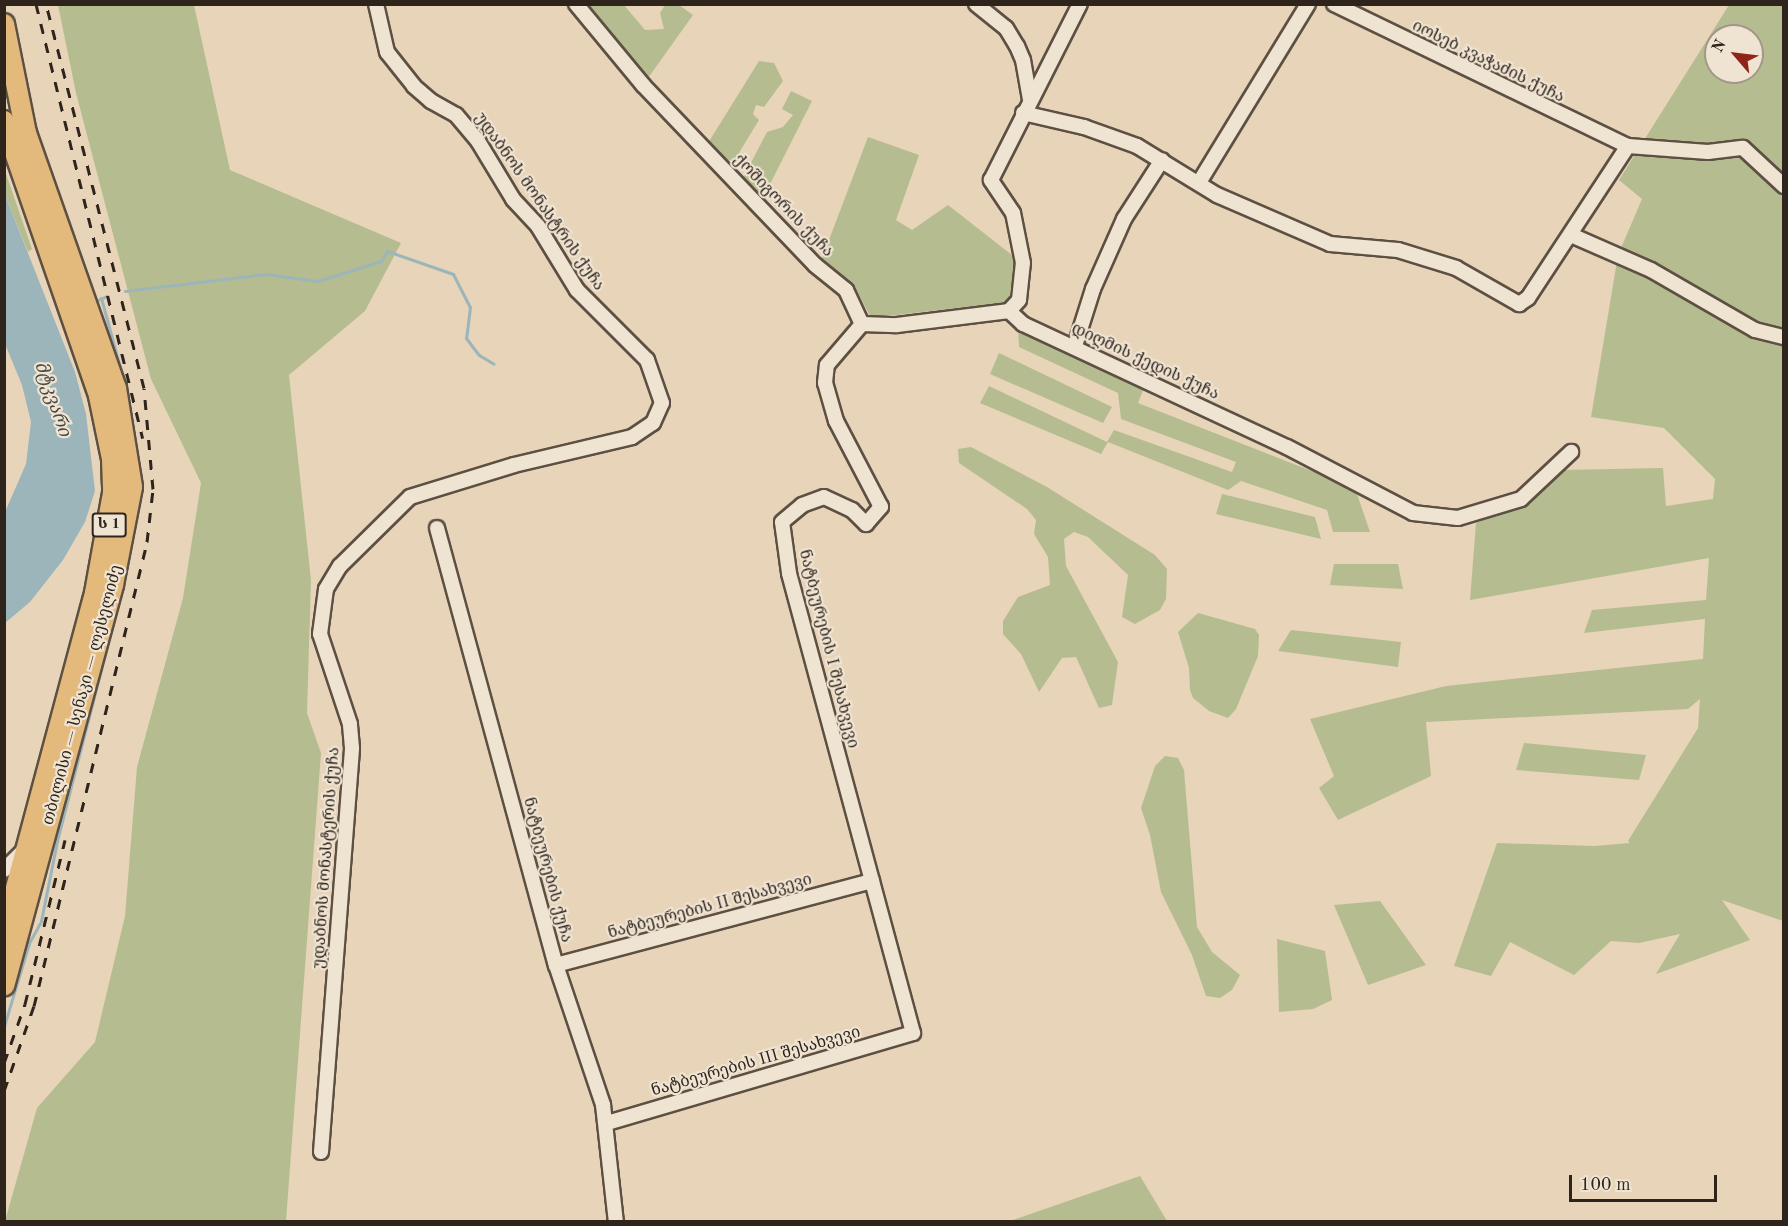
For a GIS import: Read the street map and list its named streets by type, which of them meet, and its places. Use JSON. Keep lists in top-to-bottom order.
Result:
{
  "streets": {
    "highway": ["ს 1", "თბილისი — სენაკი — ლესელიძე"],
    "street": [
      "იოსებ კვაჭაძის ქუჩა",
      "უდაბნოს მონასტრის ქუჩა",
      "ქოშიგორის ქუჩა",
      "დიღმის ქედის ქუჩა",
      "ნატბეურების I შესახვევი",
      "უდაბნოს მონასტერის ქუჩა",
      "ნატბეურების ქუჩა",
      "ნატბეურების II შესახვევი",
      "ნატბეურების III შესახვევი"
    ]
  },
  "crossings": [
    ["უდაბნოს მონასტრის ქუჩა", "უდაბნოს მონასტერის ქუჩა"],
    ["ქოშიგორის ქუჩა", "ნატბეურების I შესახვევი"],
    ["ნატბეურების I შესახვევი", "ნატბეურების II შესახვევი"],
    ["ნატბეურების I შესახვევი", "ნატბეურების III შესახვევი"],
    ["ნატბეურების ქუჩა", "ნატბეურების II შესახვევი"],
    ["ნატბეურების ქუჩა", "ნატბეურების III შესახვევი"]
  ],
  "water": ["მტკვარი"],
  "scale_bar": "100 m",
  "north": "top left"
}
